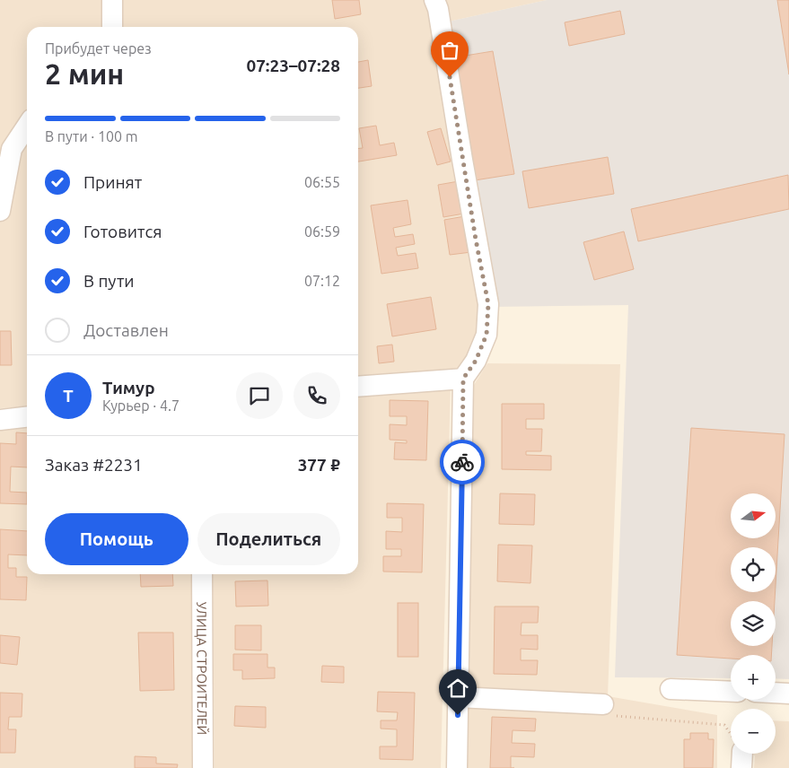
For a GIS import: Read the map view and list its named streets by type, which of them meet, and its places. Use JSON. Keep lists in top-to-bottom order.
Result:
{
  "streets": {
    "street": ["УЛИЦА СТРОИТЕЛЕЙ"]
  },
  "north": "right",
  "page": {
    "heading": ["2 мин", "Прибудет через", "07:23–07:28"],
    "panel": [
      "Тимур",
      "Курьер · 4.7",
      "Заказ #2231",
      "377 ₽"
    ],
    "bar": "В пути · 100 m",
    "list": [
      ["Принят", "06:55"],
      ["Готовится", "06:59"],
      ["В пути", "07:12"],
      "Доставлен"
    ],
    "round": "Т",
    "map_buttons": ["+", "−"],
    "buttons": ["Помощь", "Поделиться"]
  }
}
